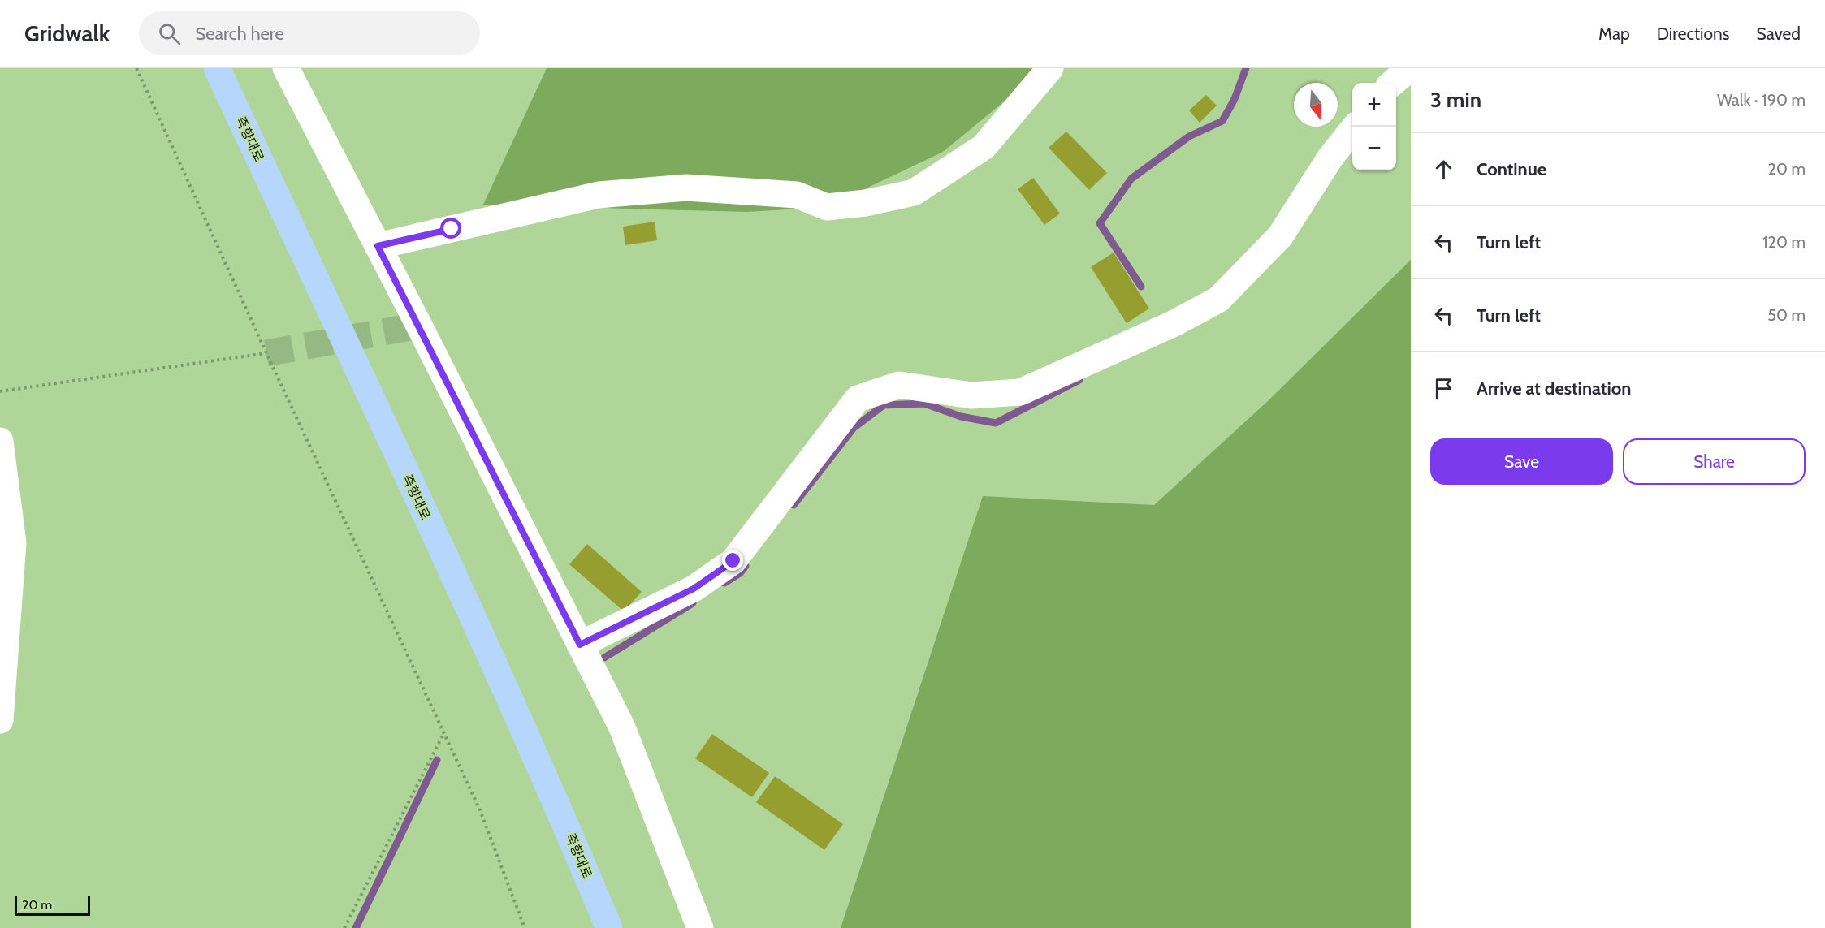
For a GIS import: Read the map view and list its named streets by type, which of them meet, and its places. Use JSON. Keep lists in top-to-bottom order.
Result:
{
  "streets": {
    "main road": ["죽향대로"]
  },
  "scale_bar": "20 m",
  "north": "bottom",
  "page": {
    "header": "Gridwalk",
    "search": "Search here",
    "nav": ["Map", "Directions", "Saved"],
    "heading": ["3 min", "Walk · 190 m"],
    "map_buttons": ["+", "−"],
    "list": [
      ["Continue", "20 m"],
      ["Turn left", "120 m"],
      ["Turn left", "50 m"],
      "Arrive at destination"
    ],
    "buttons": ["Save", "Share"],
    "scale": "20 m"
  }
}
